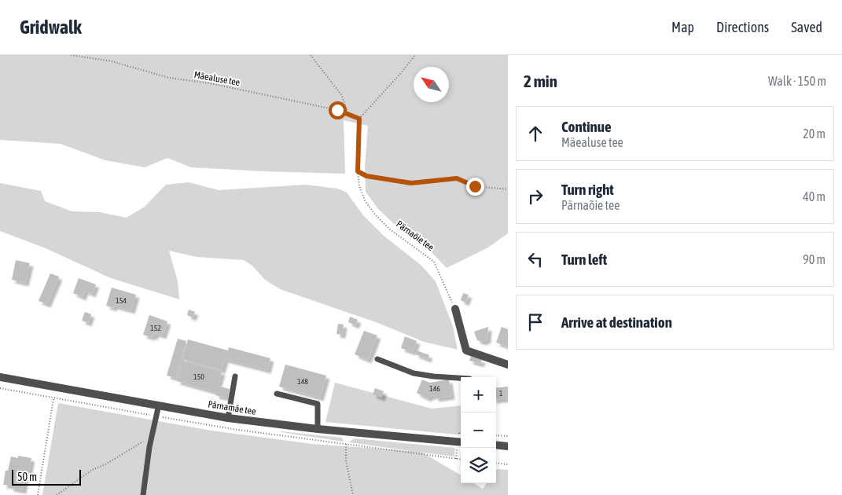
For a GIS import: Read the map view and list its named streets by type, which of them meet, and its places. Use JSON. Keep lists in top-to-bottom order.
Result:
{
  "streets": {
    "street": ["Pärnamäe tee"],
    "path": ["Mäealuse tee", "Pärnaõie tee"]
  },
  "crossings": [
    ["Mäealuse tee", "Pärnaõie tee"]
  ],
  "house_numbers": [
    "154",
    "152",
    "150",
    "148",
    "146",
    "1"
  ],
  "scale_bar": "50 m",
  "north": "top left",
  "page": {
    "header": "Gridwalk",
    "nav": ["Map", "Directions", "Saved"],
    "heading": ["2 min", "Walk · 150 m"],
    "list": [
      ["Continue", "Mäealuse tee", "20 m"],
      ["Turn right", "Pärnaõie tee", "40 m"],
      ["Turn left", "90 m"],
      "Arrive at destination"
    ],
    "map_buttons": ["+", "−"],
    "scale": "50 m"
  }
}
